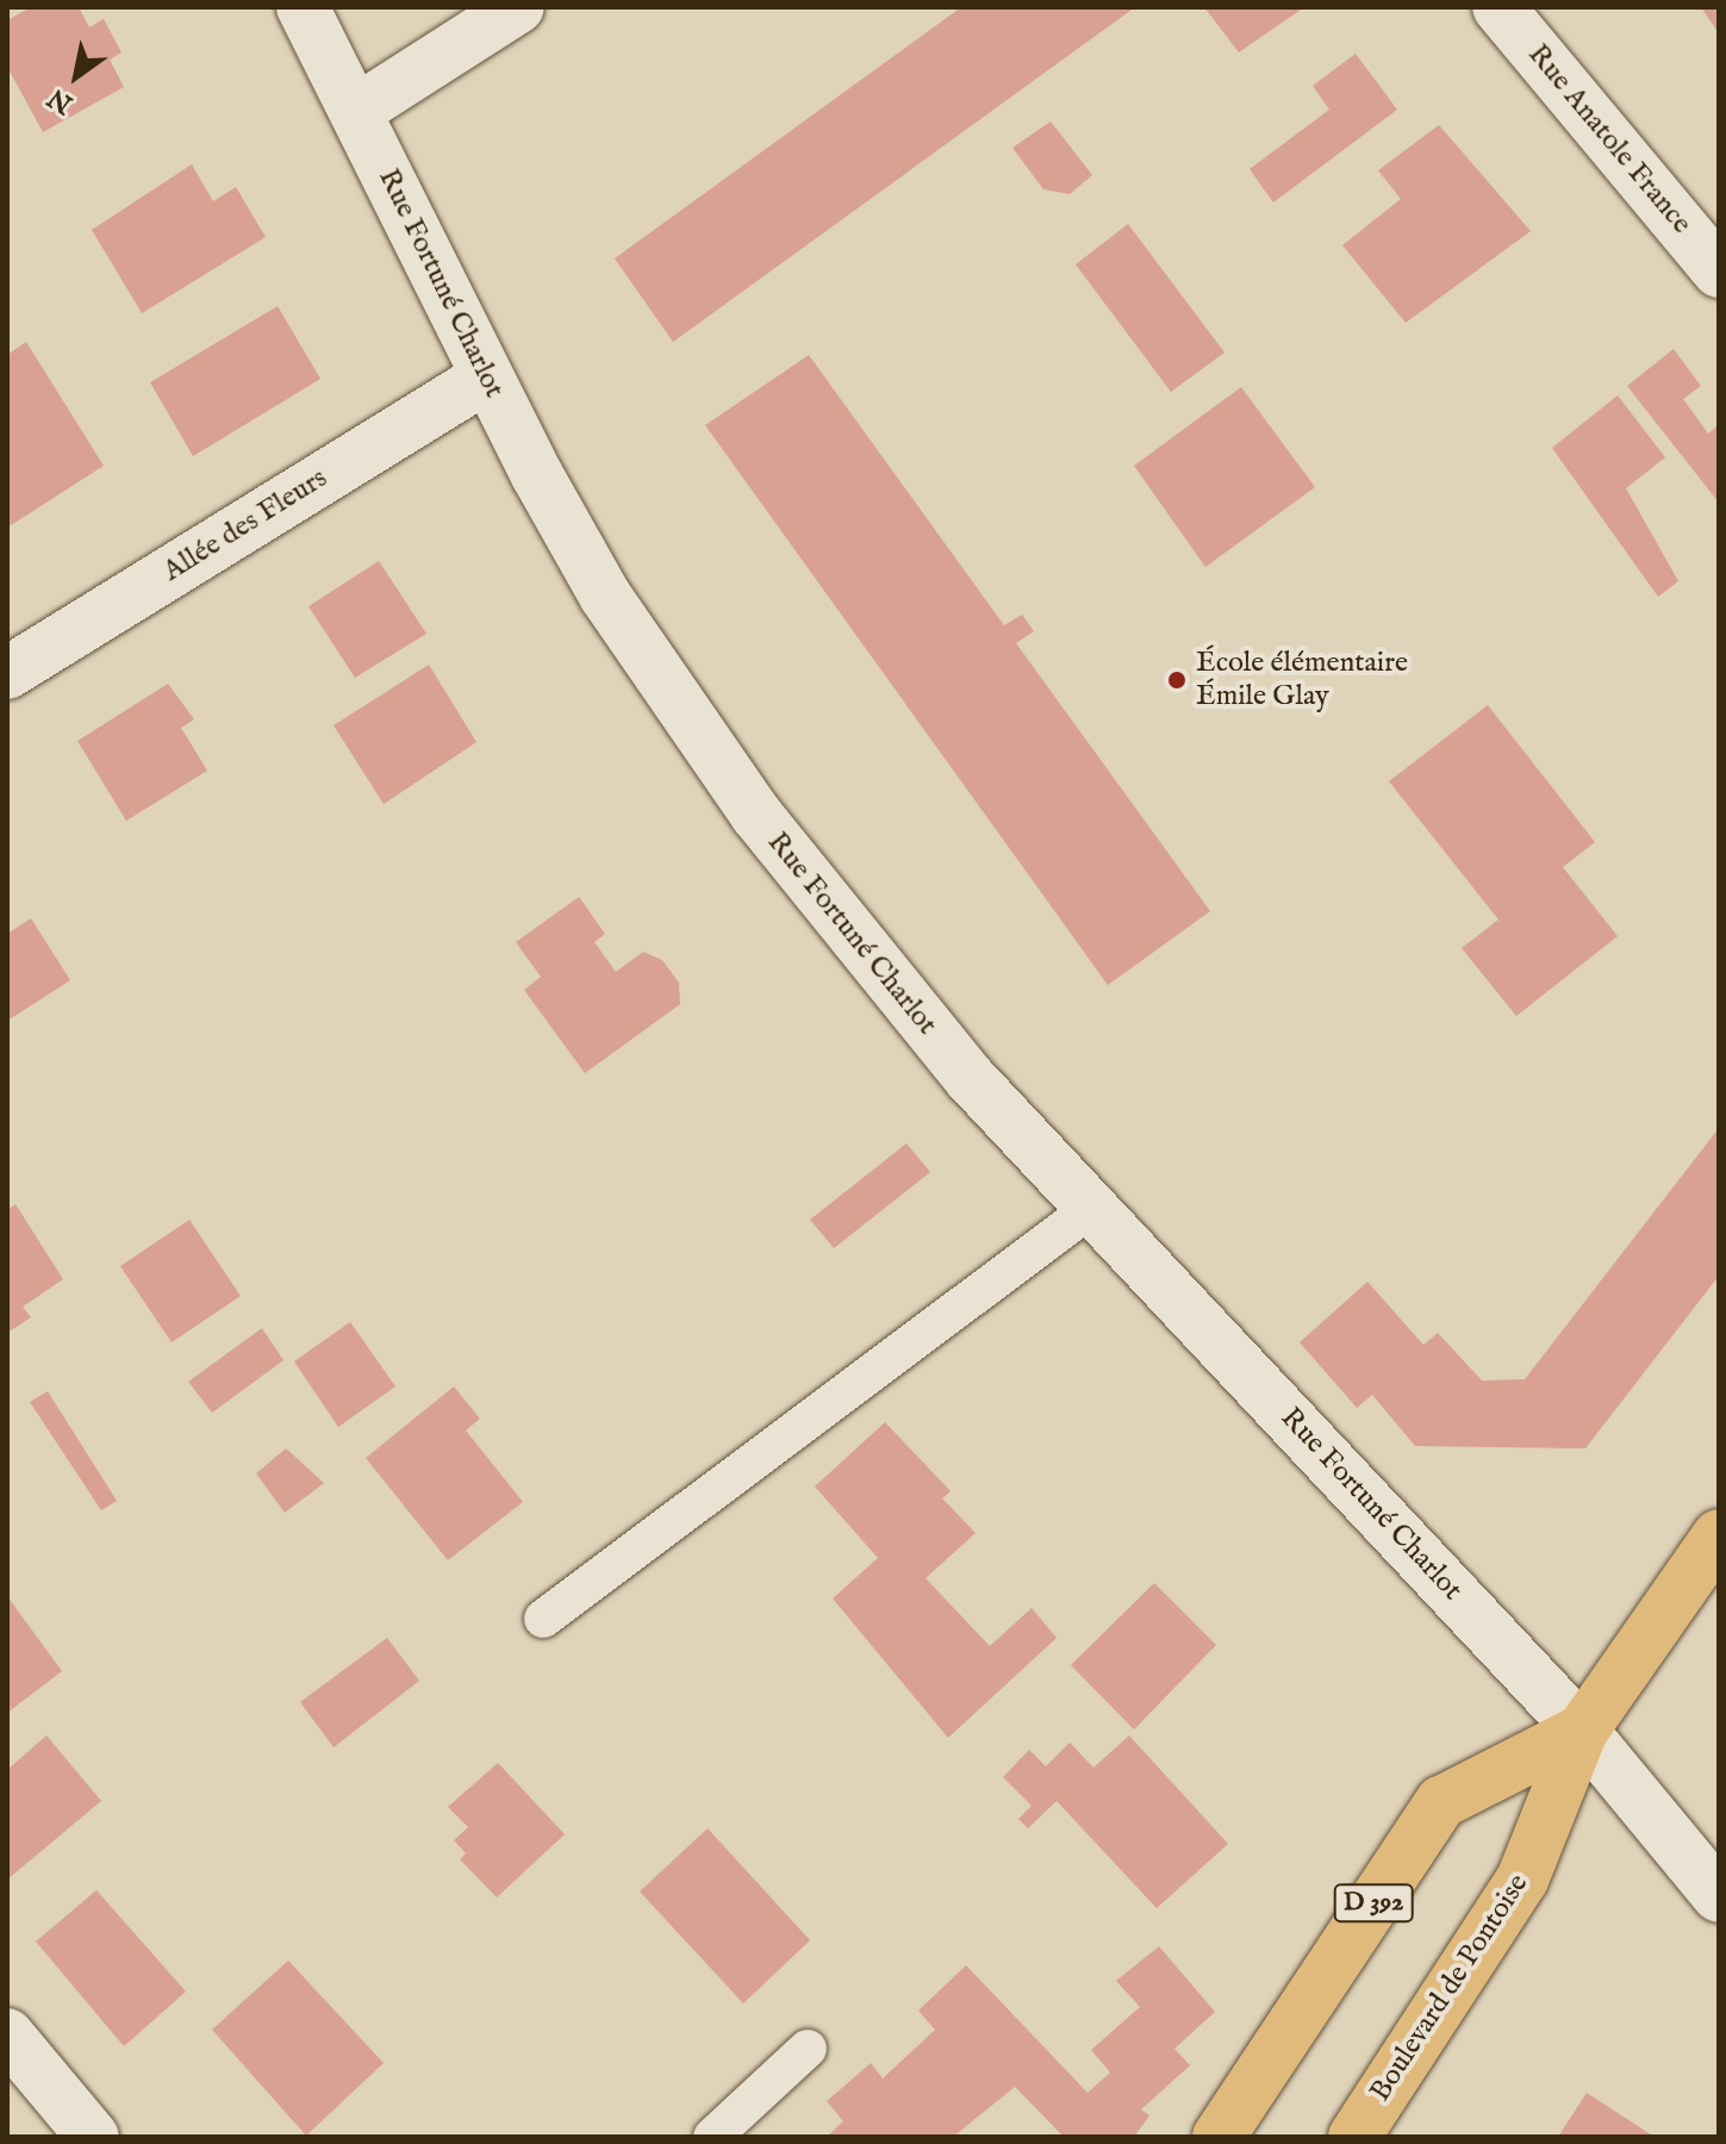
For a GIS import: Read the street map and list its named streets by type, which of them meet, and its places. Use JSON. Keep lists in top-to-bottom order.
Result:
{
  "streets": {
    "main road": ["D 392", "Boulevard de Pontoise"],
    "street": ["Rue Anatole France", "Rue Fortuné Charlot", "Allée des Fleurs"]
  },
  "crossings": [
    ["Rue Fortuné Charlot", "Allée des Fleurs"],
    ["Rue Fortuné Charlot", "Boulevard de Pontoise"]
  ],
  "places": ["École élémentaire Émile Glay"],
  "north": "bottom left"
}
